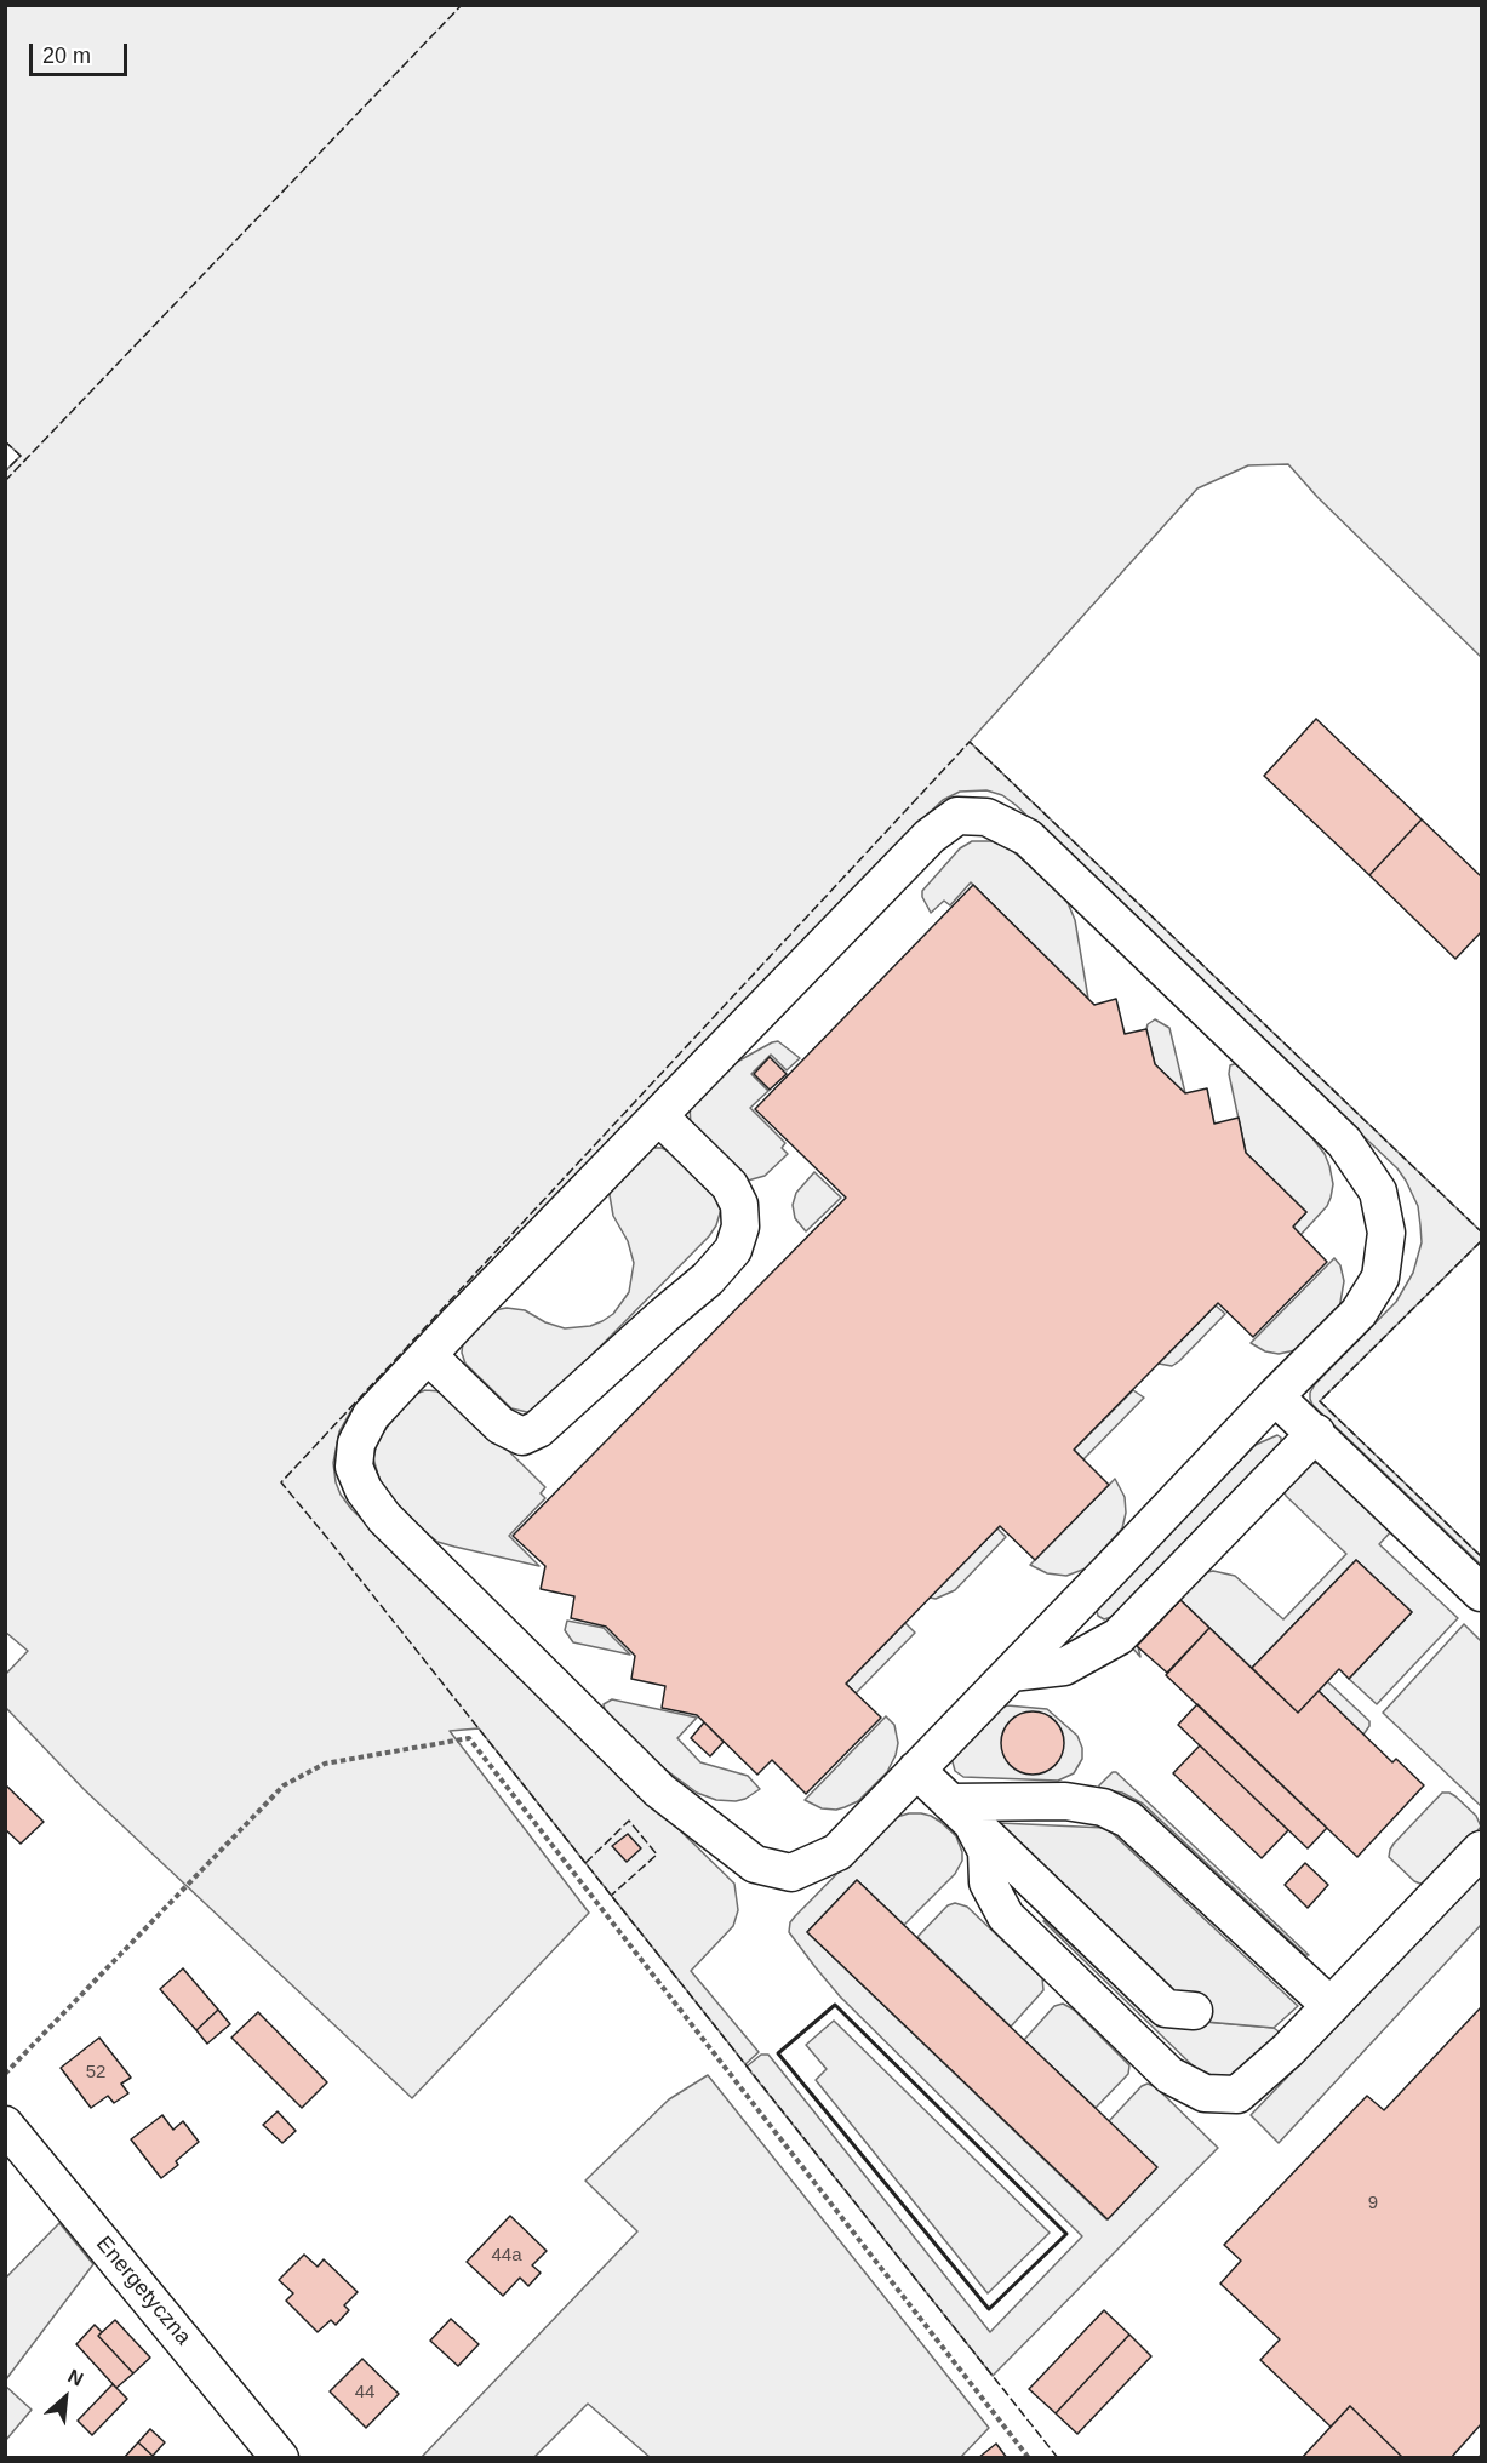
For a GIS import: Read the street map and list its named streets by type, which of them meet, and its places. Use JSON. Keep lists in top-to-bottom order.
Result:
{
  "streets": {
    "street": ["Energetyczna"]
  },
  "house_numbers": [
    "52",
    "9",
    "44a",
    "44"
  ],
  "scale_bar": "20 m",
  "north": "top right"
}
